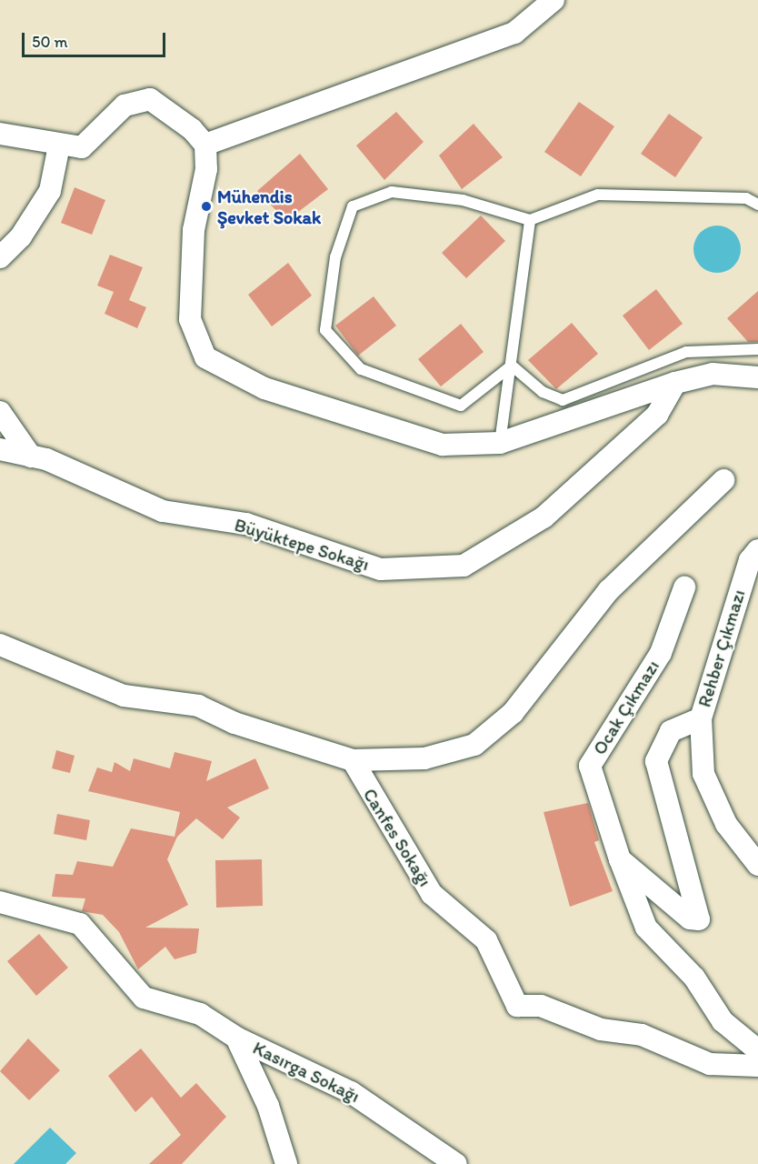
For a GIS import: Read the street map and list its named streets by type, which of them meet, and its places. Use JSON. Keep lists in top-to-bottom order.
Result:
{
  "streets": {
    "street": [
      "Büyüktepe Sokağı",
      "Rehber Çıkmazı",
      "Ocak Çıkmazı",
      "Canfes Sokağı",
      "Kasırga Sokağı"
    ]
  },
  "places": ["Mühendis Şevket Sokak"],
  "scale_bar": "50 m"
}
